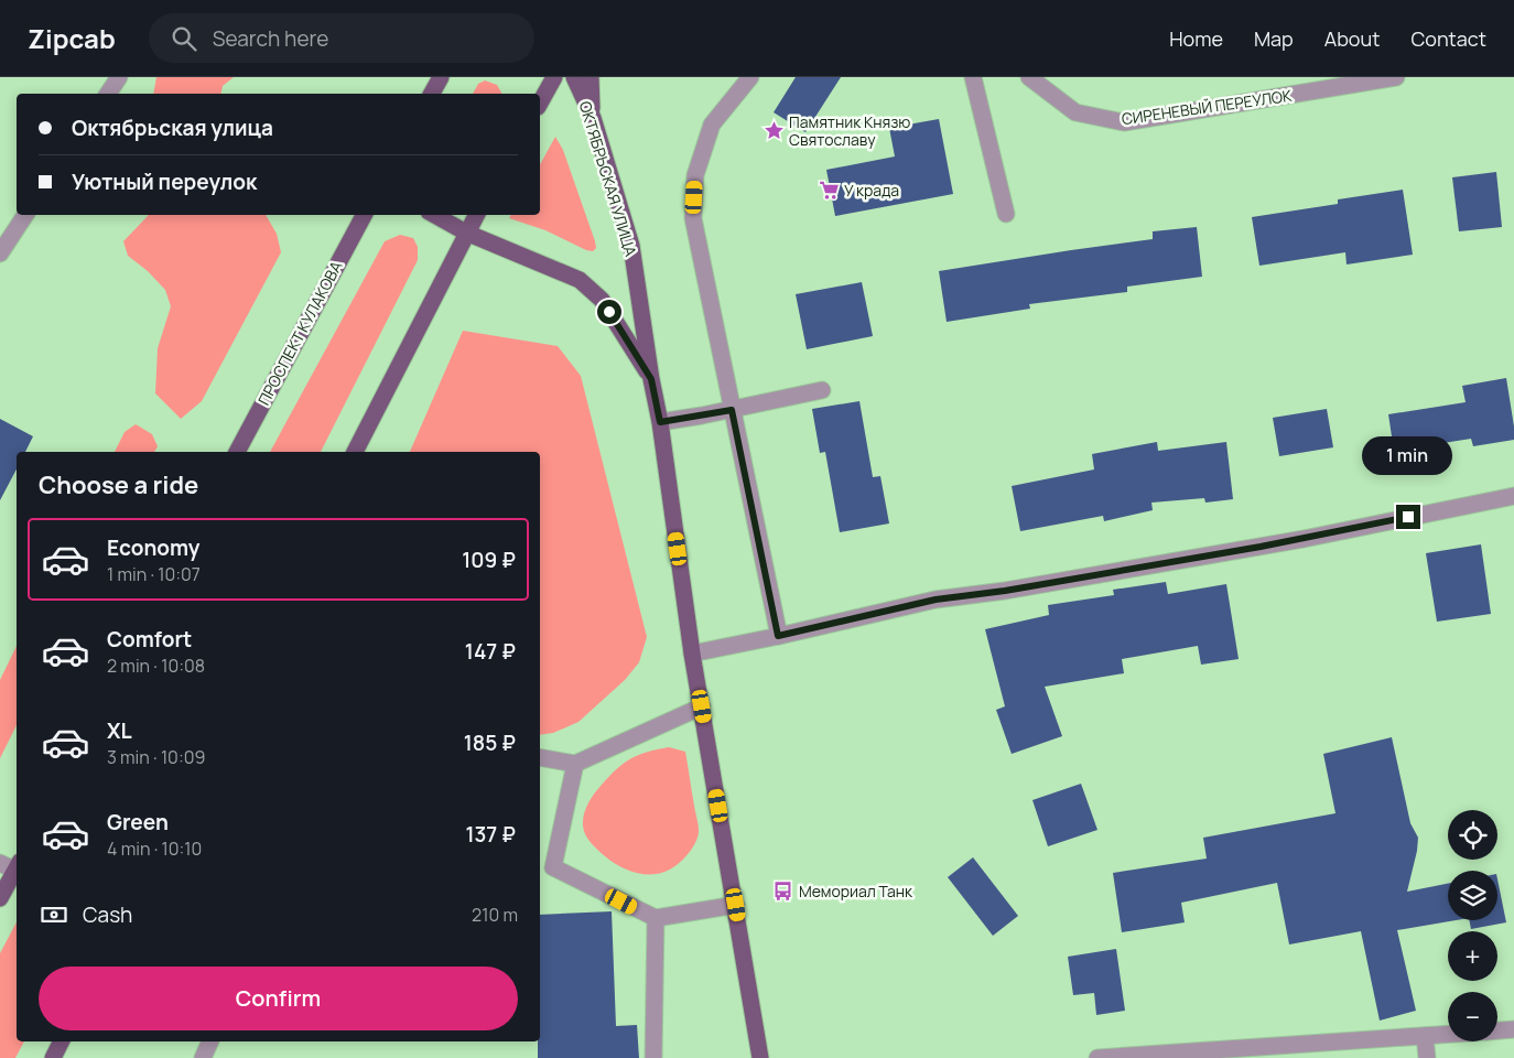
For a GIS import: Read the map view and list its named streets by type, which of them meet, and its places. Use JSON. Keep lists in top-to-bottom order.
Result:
{
  "streets": {
    "main road": ["ОКТЯБРЬСКАЯ УЛИЦА", "ПРОСПЕКТ КУЛАКОВА"],
    "street": ["СИРЕНЕВЫЙ ПЕРЕУЛОК"]
  },
  "places": {
    "place": ["Памятник Князю Святославу"],
    "supermarket": ["У крада"],
    "bus stop": ["Мемориал Танк"]
  },
  "page": {
    "header": "Zipcab",
    "search": "Search here",
    "nav": [
      "Home",
      "Map",
      "About",
      "Contact"
    ],
    "banner": ["Октябрьская улица", "Уютный переулок"],
    "bubble": "1 min",
    "heading": "Choose a ride",
    "list": [
      {
        "name": "Economy",
        "note": "1 min · 10:07",
        "value": "109 ₽"
      },
      {
        "name": "Comfort",
        "note": "2 min · 10:08",
        "value": "147 ₽"
      },
      {
        "name": "XL",
        "note": "3 min · 10:09",
        "value": "185 ₽"
      },
      {
        "name": "Green",
        "note": "4 min · 10:10",
        "value": "137 ₽"
      }
    ],
    "map_buttons": ["+", "−"],
    "pay": ["Cash", "210 m"],
    "buttons": "Confirm"
  }
}
